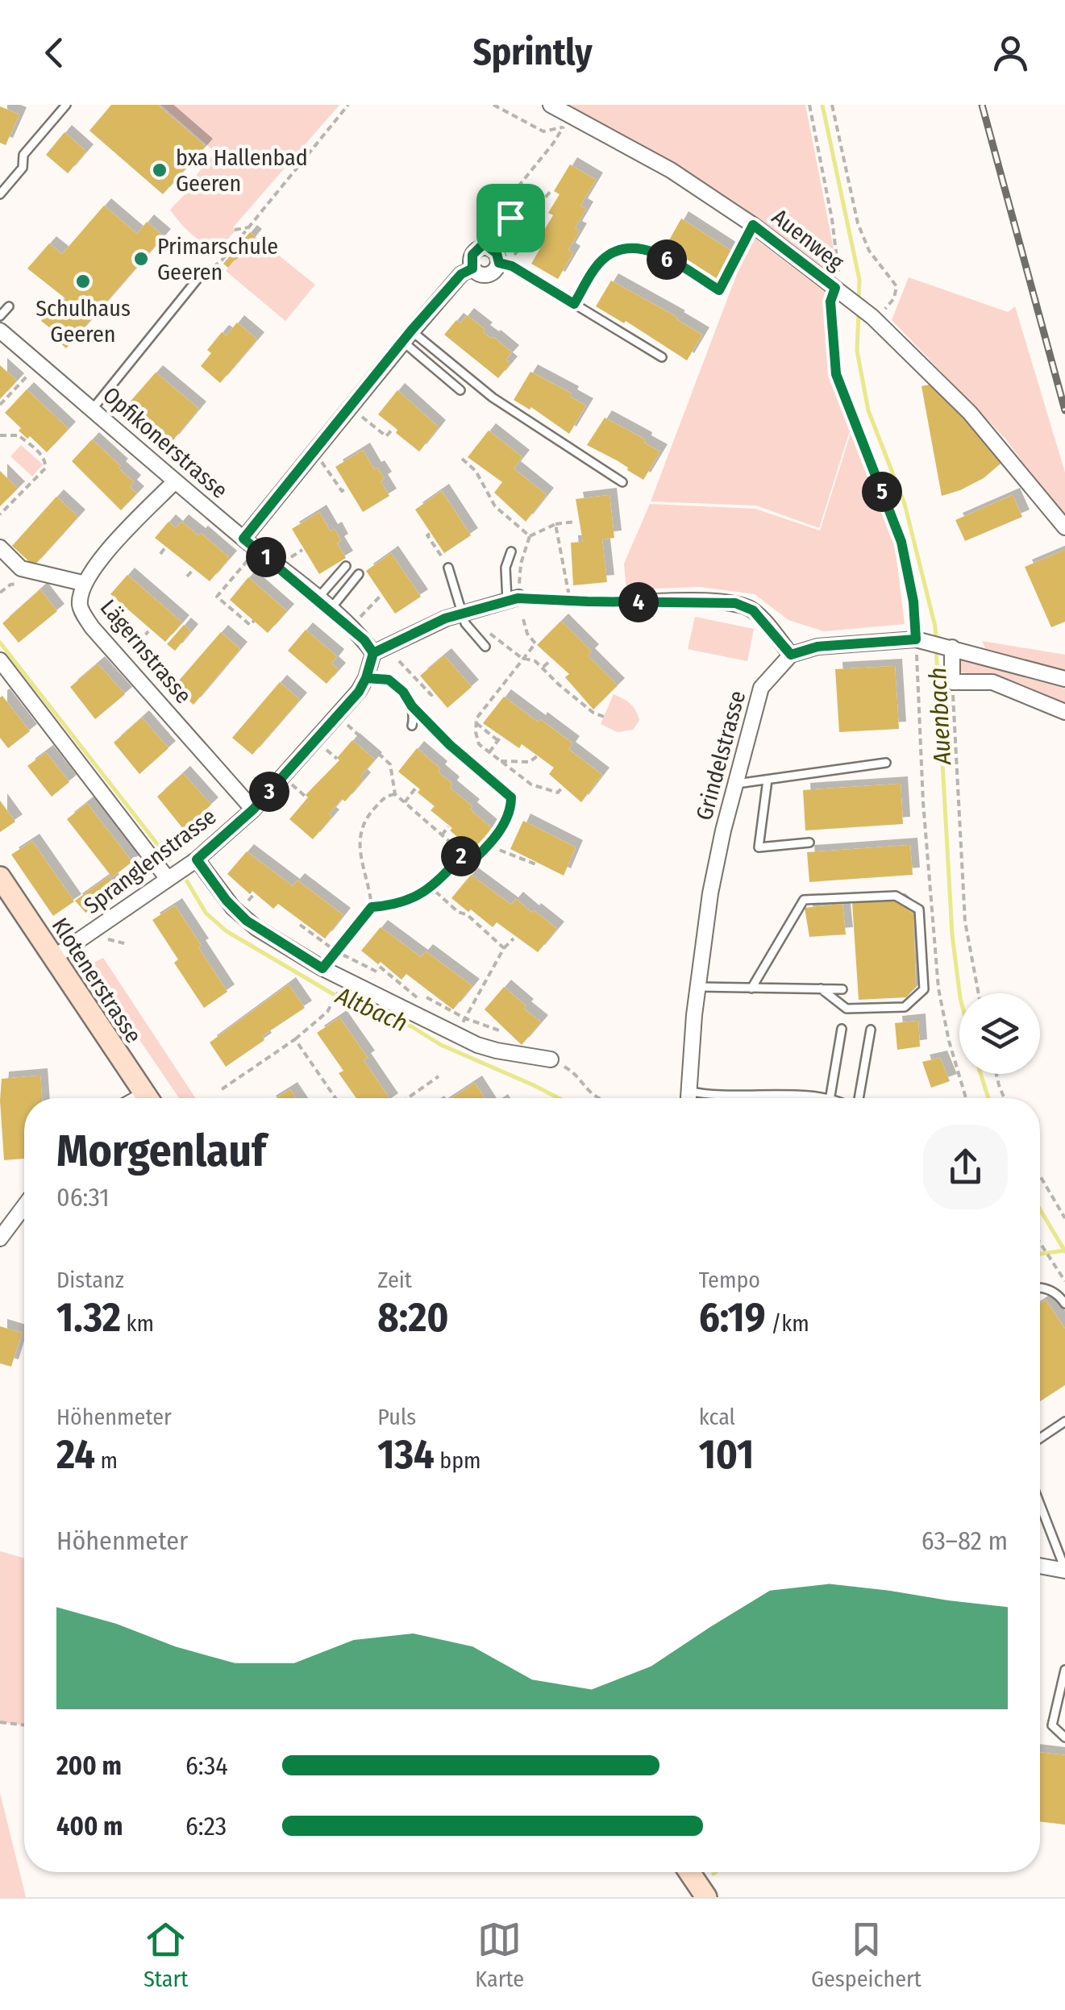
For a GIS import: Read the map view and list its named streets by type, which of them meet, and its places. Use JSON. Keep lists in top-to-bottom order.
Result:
{
  "streets": {
    "main road": ["Klotenerstrasse"],
    "street": [
      "Auenweg",
      "Opfikonerstrasse",
      "Lägernstrasse",
      "Grindelstrasse",
      "Spranglenstrasse"
    ]
  },
  "crossings": [
    ["Opfikonerstrasse", "Lägernstrasse"],
    ["Opfikonerstrasse", "Spranglenstrasse"],
    ["Lägernstrasse", "Spranglenstrasse"],
    ["Spranglenstrasse", "Klotenerstrasse"]
  ],
  "water": ["Auenbach", "Altbach"],
  "places": ["bxa Hallenbad Geeren", "Primarschule Geeren", "Schulhaus Geeren"],
  "page": {
    "header": "Sprintly",
    "pins": [
      "6",
      "5",
      "1",
      "4",
      "3",
      "2"
    ],
    "heading": ["Morgenlauf", "06:31"],
    "stats": [
      ["Distanz", "1.32 km"],
      ["Zeit", "8:20"],
      ["Tempo", "6:19 /km"],
      ["Höhenmeter", "24 m"],
      ["Puls", "134 bpm"],
      ["kcal", "101"]
    ],
    "chart": ["Höhenmeter", "63–82 m"],
    "list": [
      {
        "name": "200 m",
        "note": "6:34"
      },
      {
        "name": "400 m",
        "note": "6:23"
      }
    ],
    "tabs": ["Start", "Karte", "Gespeichert"]
  }
}
